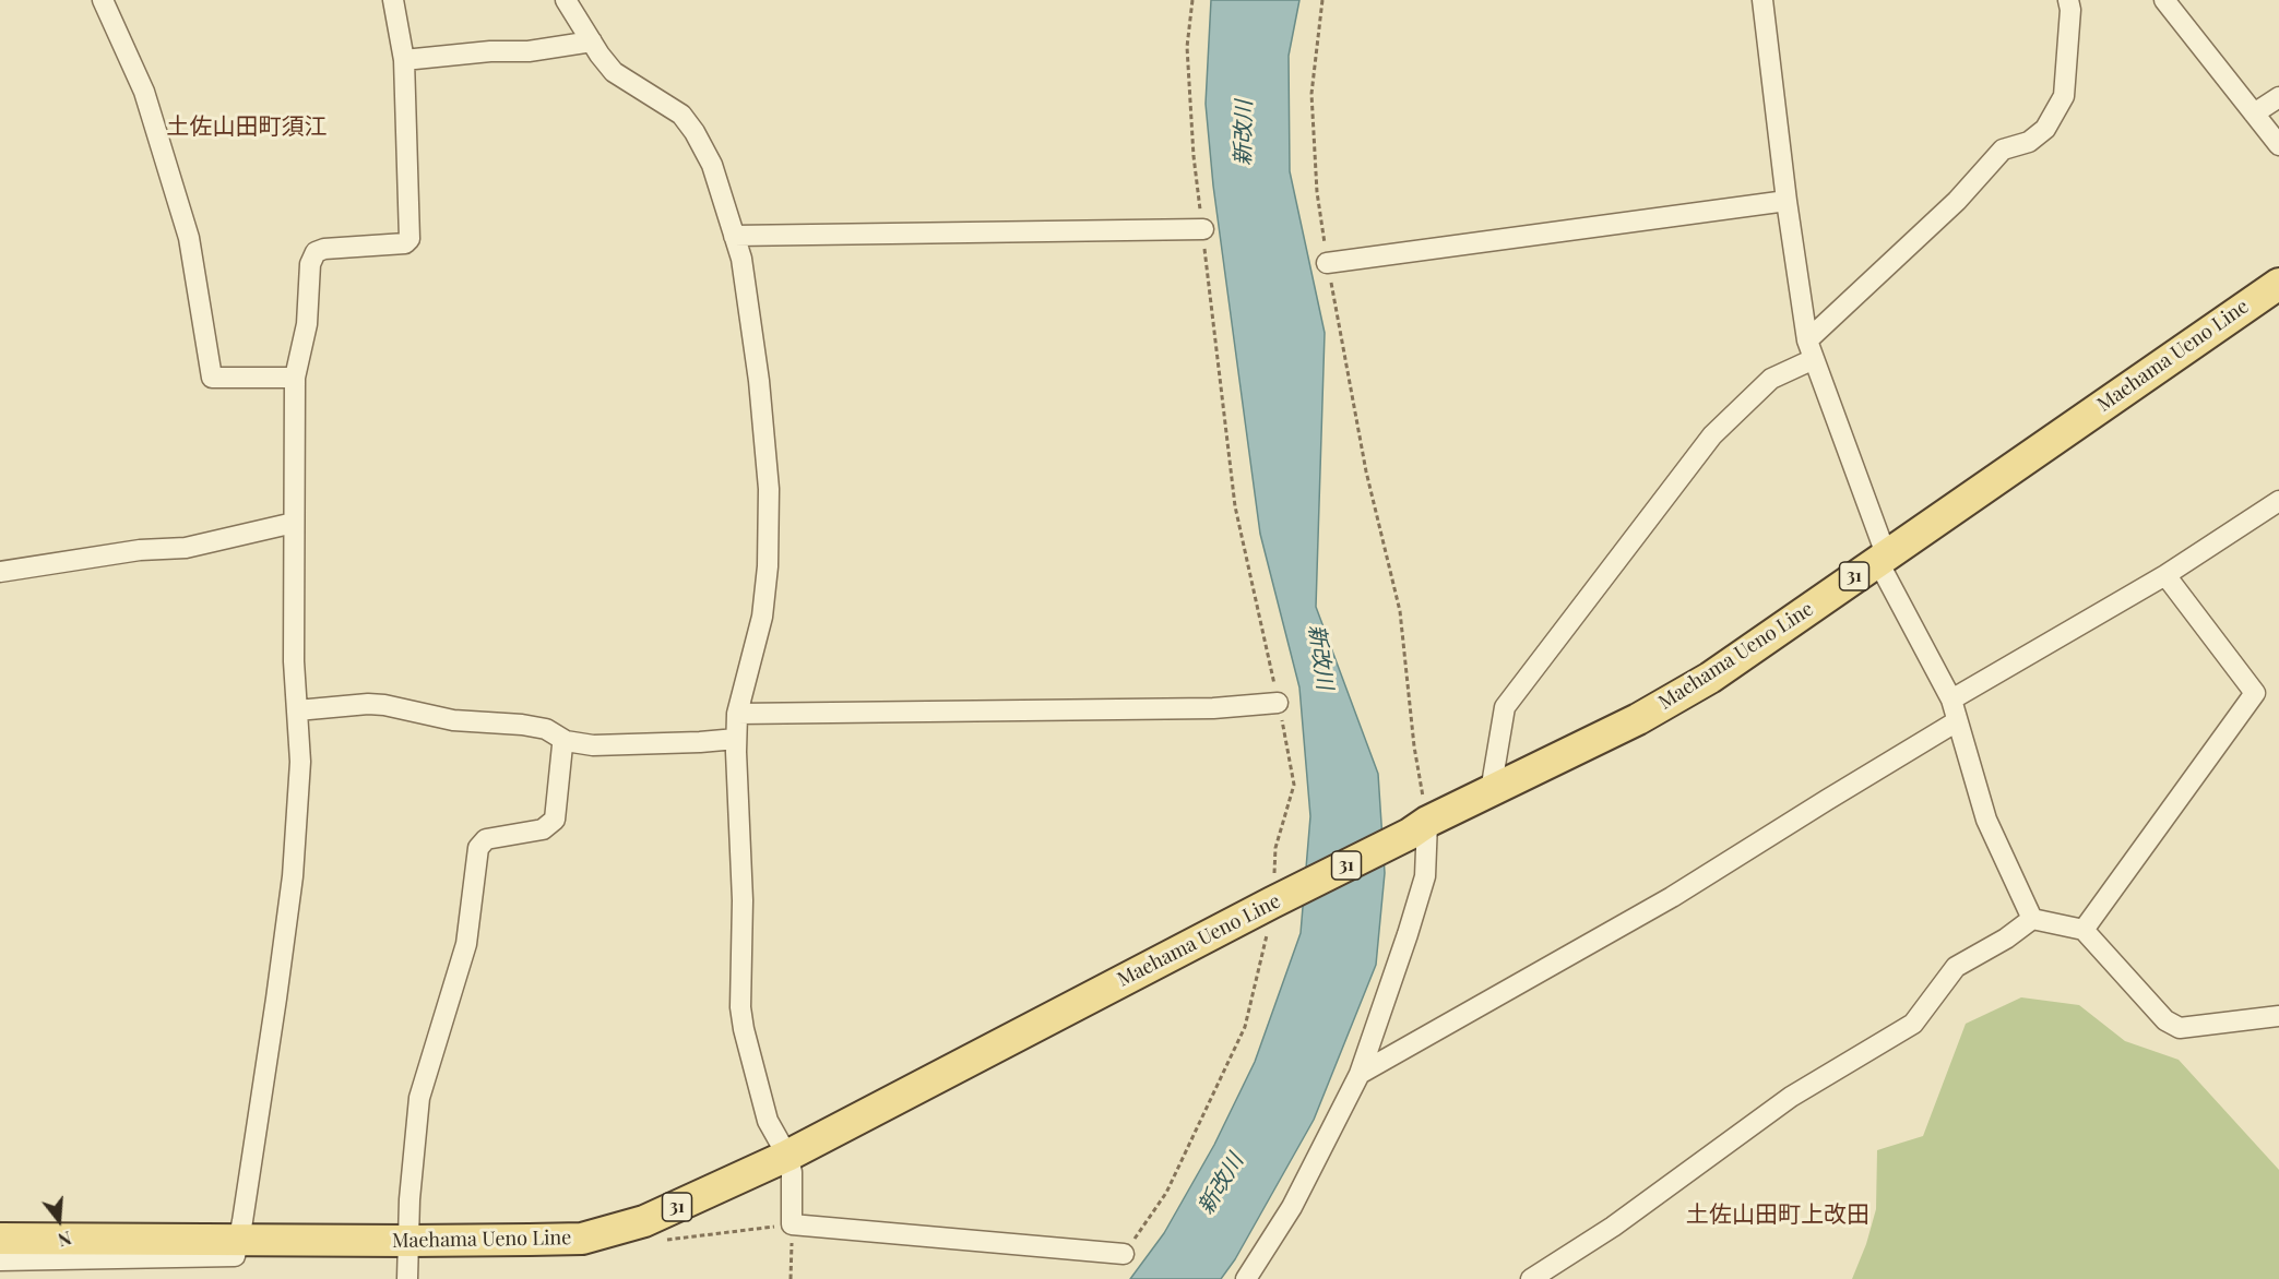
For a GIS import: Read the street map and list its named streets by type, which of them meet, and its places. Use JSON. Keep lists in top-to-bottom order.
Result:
{
  "streets": {
    "main road": ["Maehama Ueno Line", "31"]
  },
  "districts": ["土佐山田町須江", "土佐山田町上改田"],
  "water": ["新改川"],
  "north": "bottom"
}
